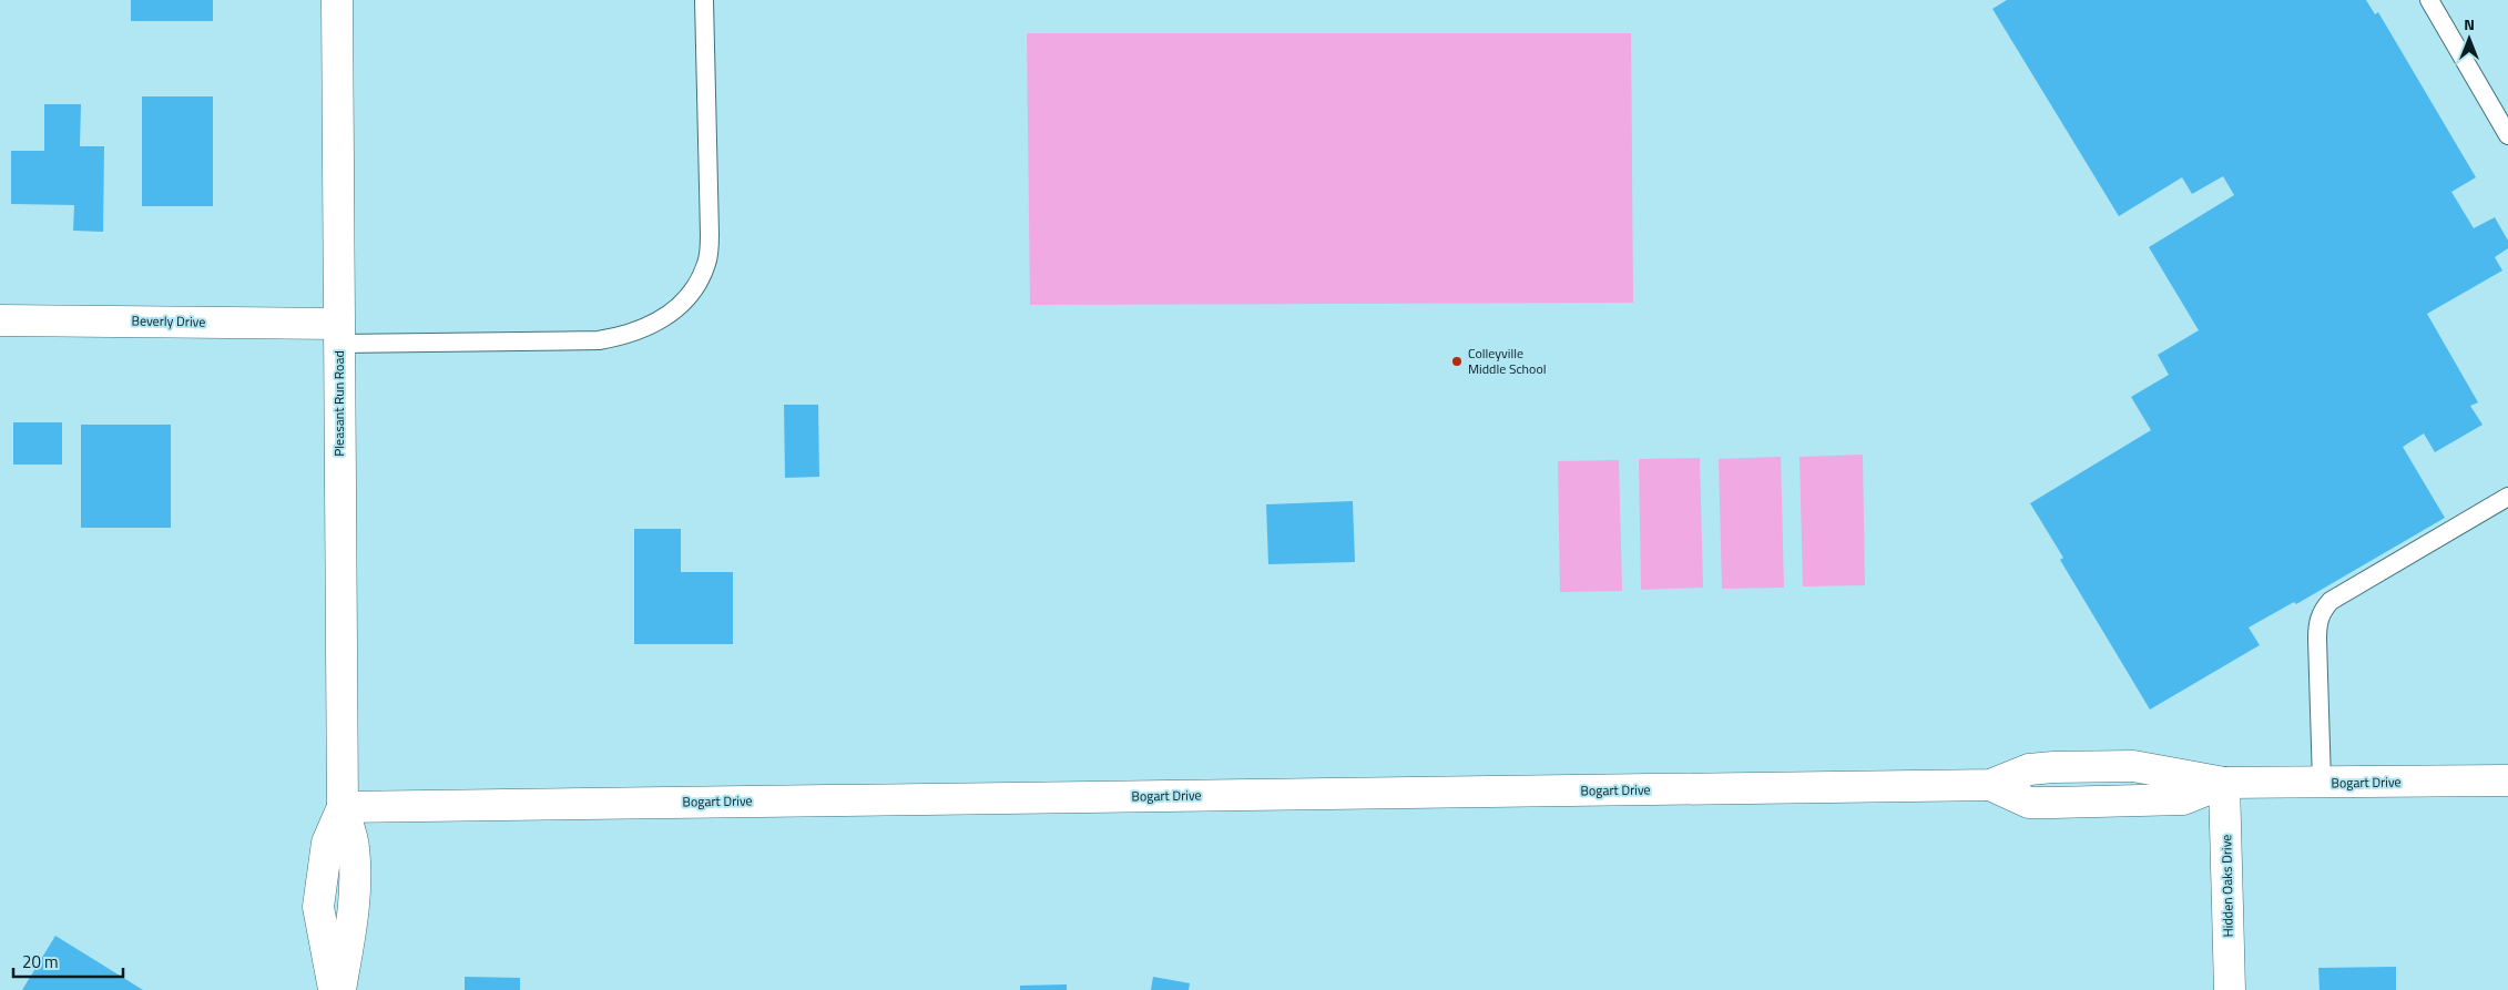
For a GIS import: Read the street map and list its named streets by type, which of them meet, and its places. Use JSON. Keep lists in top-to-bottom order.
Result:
{
  "streets": {
    "street": [
      "Beverly Drive",
      "Pleasant Run Road",
      "Bogart Drive",
      "Hidden Oaks Drive"
    ]
  },
  "crossings": [
    ["Beverly Drive", "Pleasant Run Road"],
    ["Pleasant Run Road", "Bogart Drive"],
    ["Bogart Drive", "Hidden Oaks Drive"]
  ],
  "places": ["Colleyville Middle School"],
  "scale_bar": "20 m",
  "north": "top"
}
